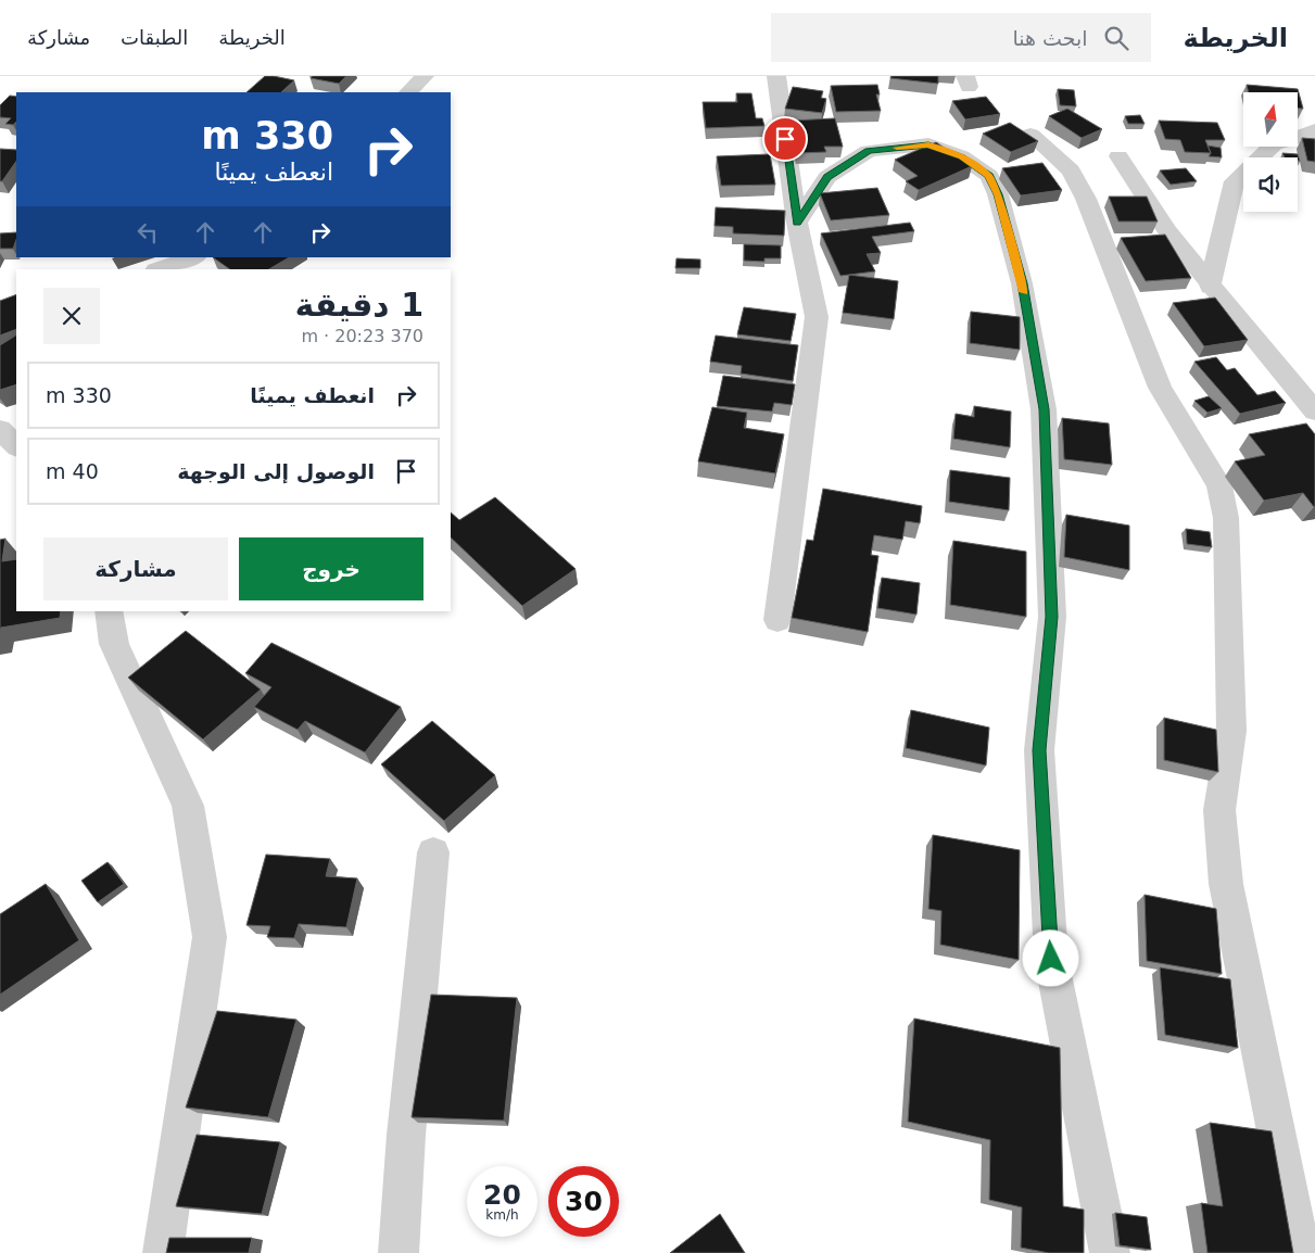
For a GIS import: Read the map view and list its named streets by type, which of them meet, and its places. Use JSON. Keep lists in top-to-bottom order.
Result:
{
  "north": "top",
  "page": {
    "header": "الخريطة",
    "search": "ابحث هنا",
    "nav": ["الخريطة", "الطبقات", "مشاركة"],
    "turn": ["330 m", "انعطف يمينًا"],
    "heading": ["1 دقيقة", "370 m · 20:23"],
    "list": [
      {
        "name": "انعطف يمينًا",
        "value": "330 m"
      },
      {
        "name": "الوصول إلى الوجهة",
        "value": "40 m"
      }
    ],
    "buttons": ["خروج", "مشاركة"],
    "speed": "20 km/h",
    "limit": "30"
  }
}
